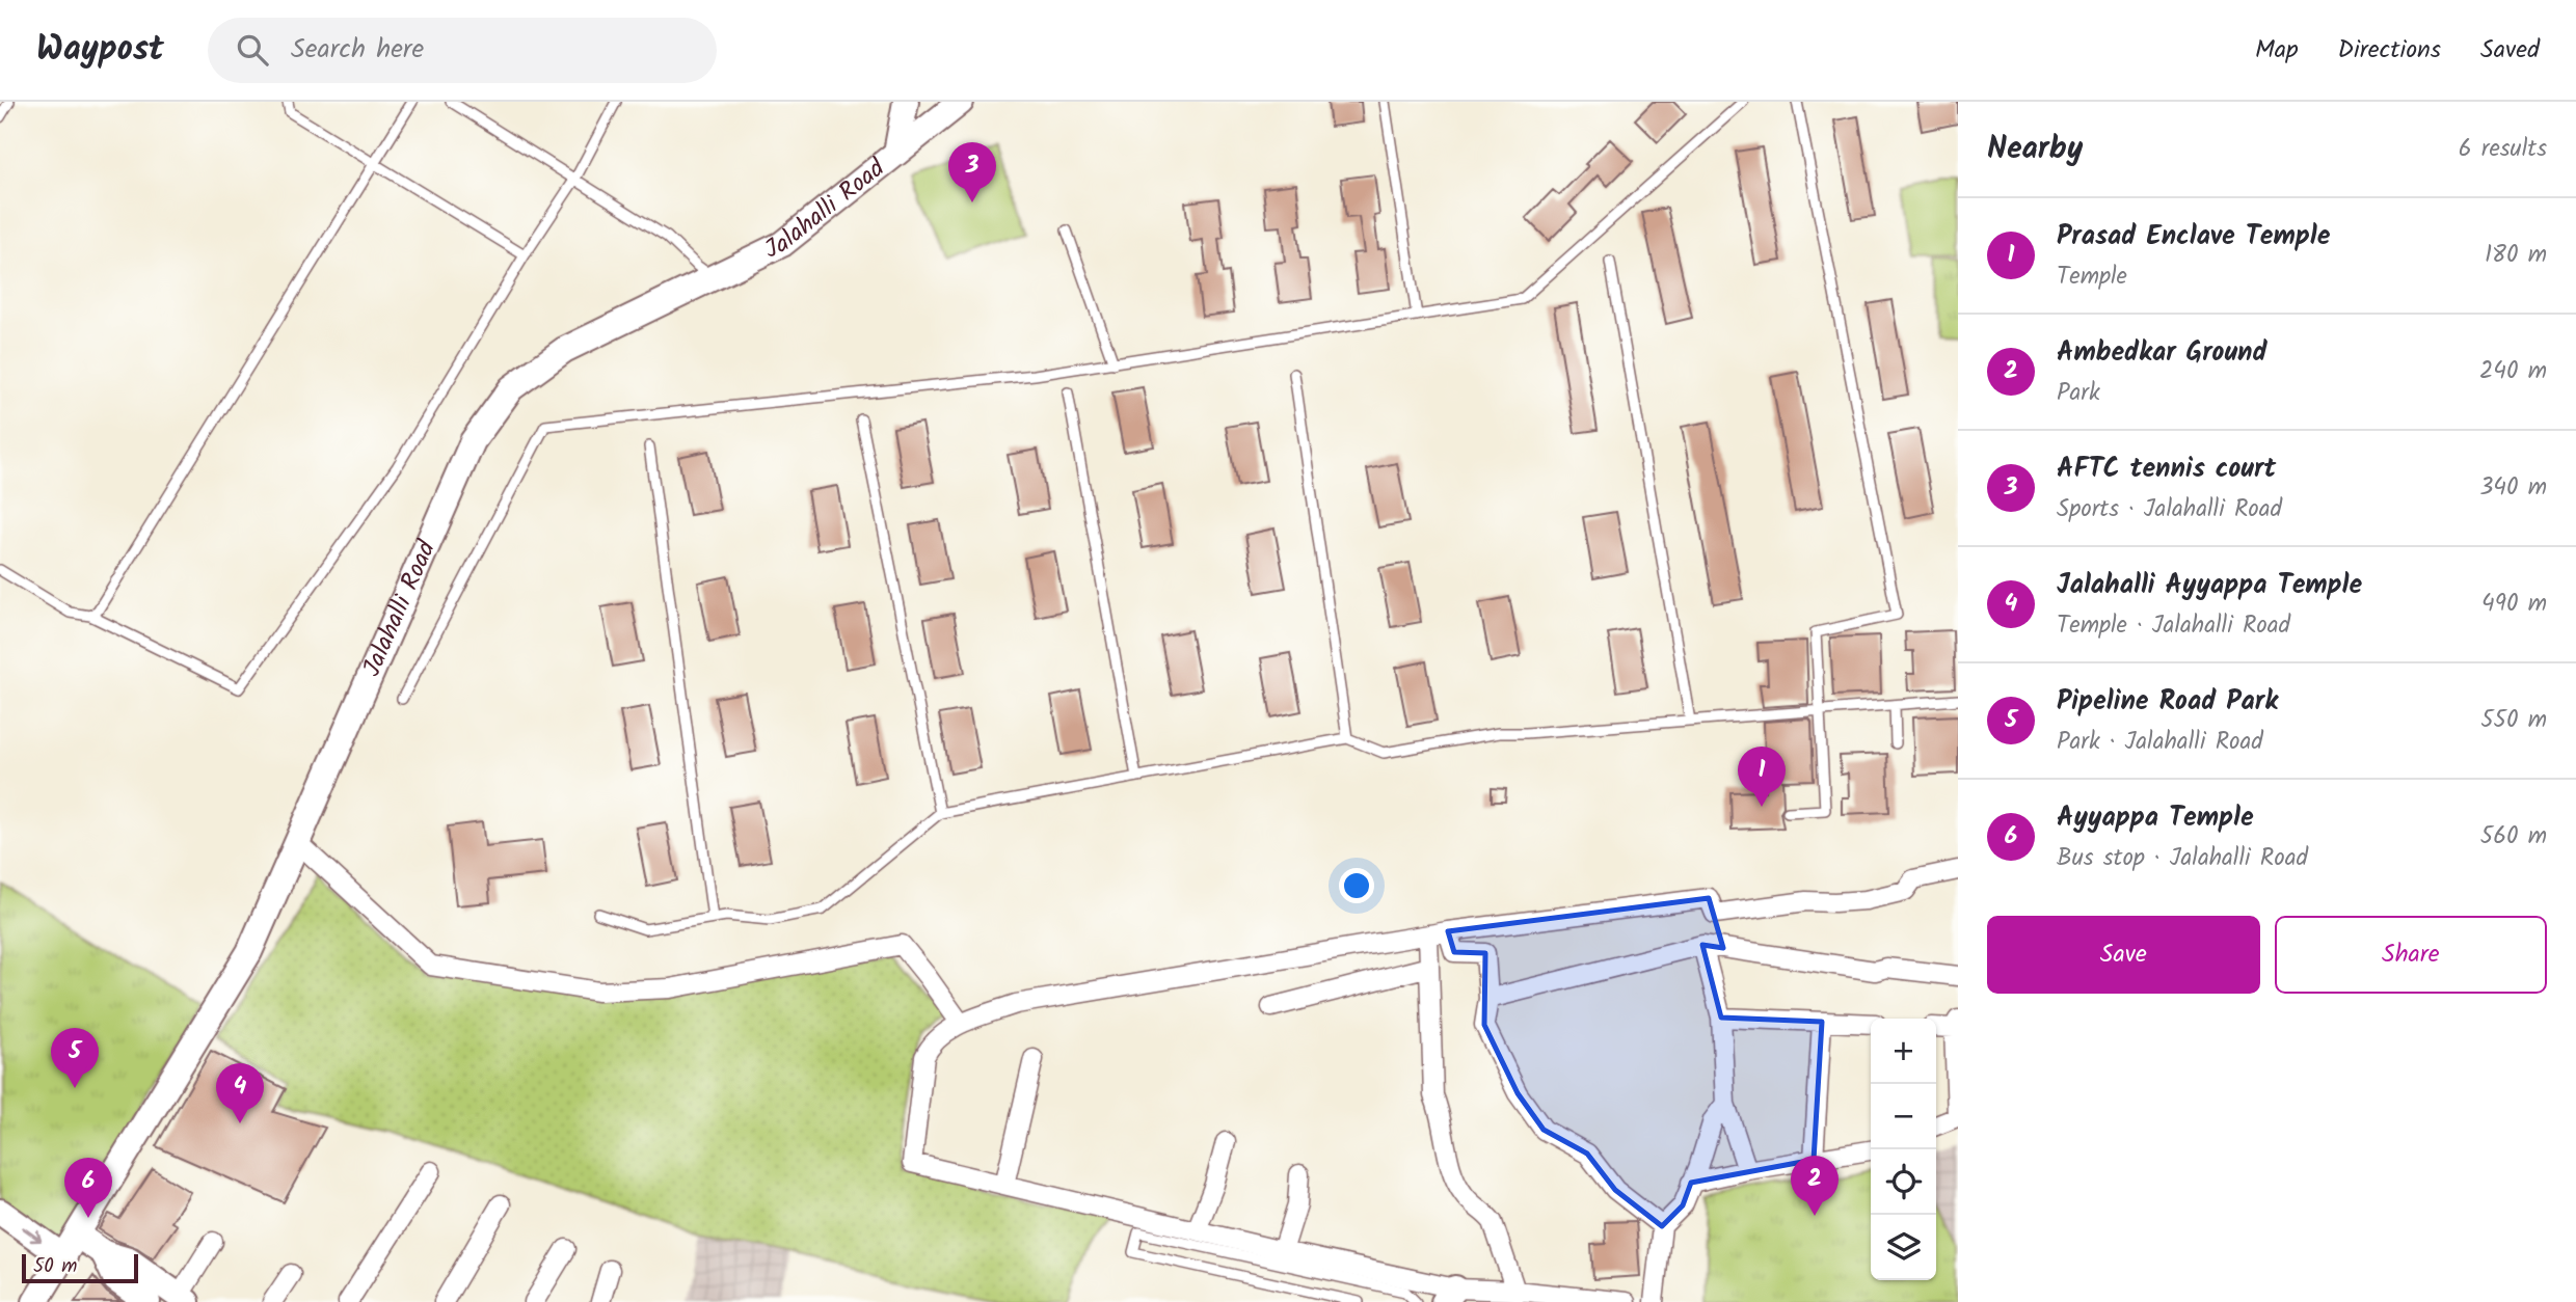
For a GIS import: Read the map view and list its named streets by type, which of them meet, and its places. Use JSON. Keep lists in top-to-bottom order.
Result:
{
  "streets": {
    "main road": ["Jalahalli Road"]
  },
  "scale_bar": "50 m",
  "page": {
    "header": "Waypost",
    "search": "Search here",
    "nav": ["Map", "Directions", "Saved"],
    "heading": ["Nearby", "6 results"],
    "pins": [
      "3",
      "1",
      "5",
      "4",
      "2",
      "6"
    ],
    "list": [
      {
        "mark": "1",
        "name": "Prasad Enclave Temple",
        "note": "Temple",
        "value": "180 m"
      },
      {
        "mark": "2",
        "name": "Ambedkar Ground",
        "note": "Park",
        "value": "240 m"
      },
      {
        "mark": "3",
        "name": "AFTC tennis court",
        "note": "Sports · Jalahalli Road",
        "value": "340 m"
      },
      {
        "mark": "4",
        "name": "Jalahalli Ayyappa Temple",
        "note": "Temple · Jalahalli Road",
        "value": "490 m"
      },
      {
        "mark": "5",
        "name": "Pipeline Road Park",
        "note": "Park · Jalahalli Road",
        "value": "550 m"
      },
      {
        "mark": "6",
        "name": "Ayyappa Temple",
        "note": "Bus stop · Jalahalli Road",
        "value": "560 m"
      }
    ],
    "buttons": ["Save", "Share"],
    "map_buttons": ["+", "−"],
    "scale": "50 m"
  }
}
